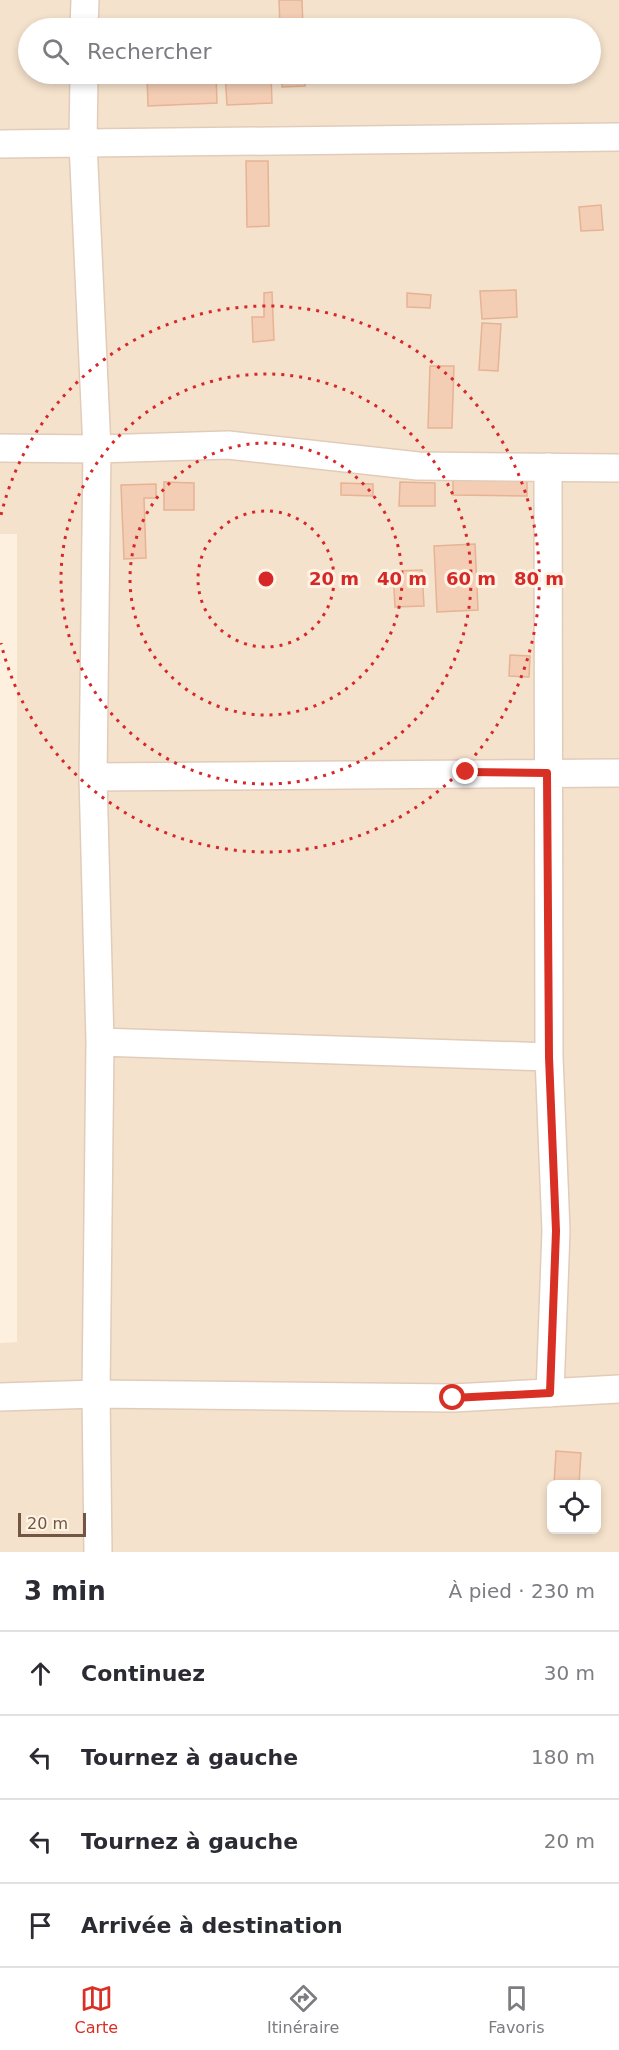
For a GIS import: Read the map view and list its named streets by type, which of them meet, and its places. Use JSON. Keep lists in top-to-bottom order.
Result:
{
  "scale_bar": "20 m",
  "page": {
    "search": "Rechercher",
    "scale": "20 m",
    "heading": ["3 min", "À pied · 230 m"],
    "list": [
      ["Continuez", "30 m"],
      ["Tournez à gauche", "180 m"],
      ["Tournez à gauche", "20 m"],
      "Arrivée à destination"
    ],
    "nav": ["Carte", "Itinéraire", "Favoris"]
  },
  "rings": [
    "20 m",
    "40 m",
    "60 m",
    "80 m"
  ]
}
